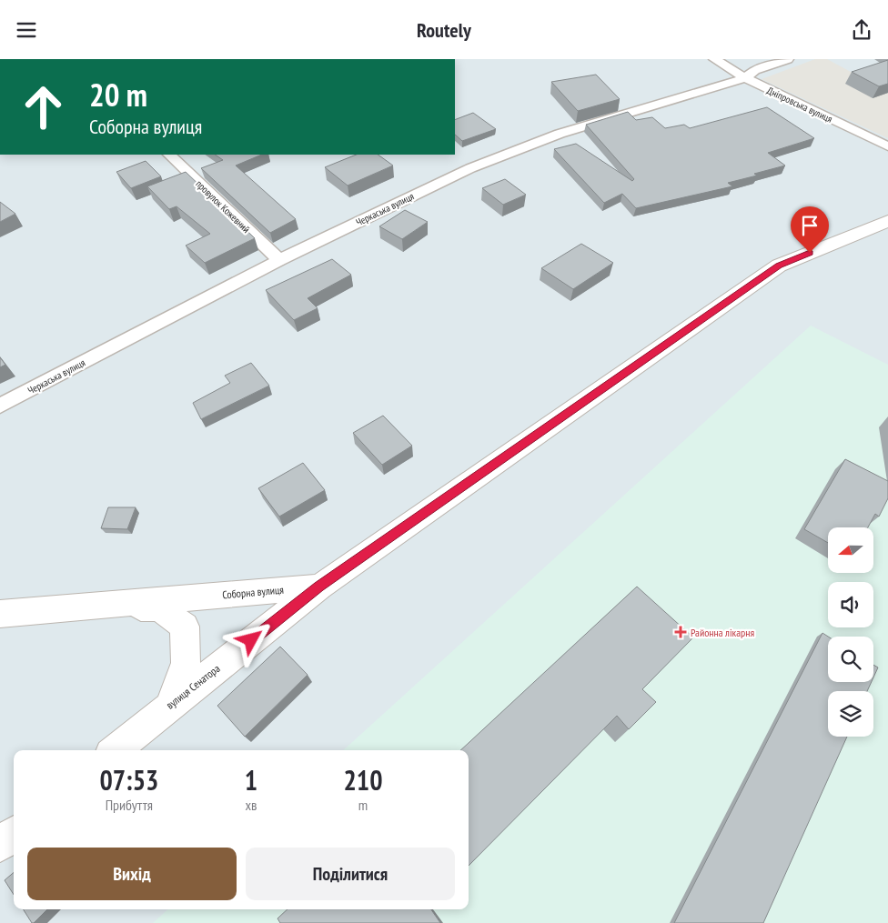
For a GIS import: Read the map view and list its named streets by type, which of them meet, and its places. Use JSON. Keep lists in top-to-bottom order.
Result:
{
  "streets": {
    "main road": ["Соборна вулиця", "вулиця Сенатора"],
    "street": ["Дніпровська вулиця", "провулок Кожевний", "Черкаська вулиця"]
  },
  "crossings": [
    ["Дніпровська вулиця", "Черкаська вулиця"],
    ["провулок Кожевний", "Черкаська вулиця"],
    ["Соборна вулиця", "вулиця Сенатора"]
  ],
  "places": {
    "health": ["Районна лікарня"]
  },
  "north": "left",
  "page": {
    "header": "Routely",
    "turn": ["20 m", "Соборна вулиця"],
    "eta": [
      "07:53",
      "Прибуття",
      "1",
      "хв",
      "210",
      "m"
    ],
    "buttons": ["Вихід", "Поділитися"]
  }
}
